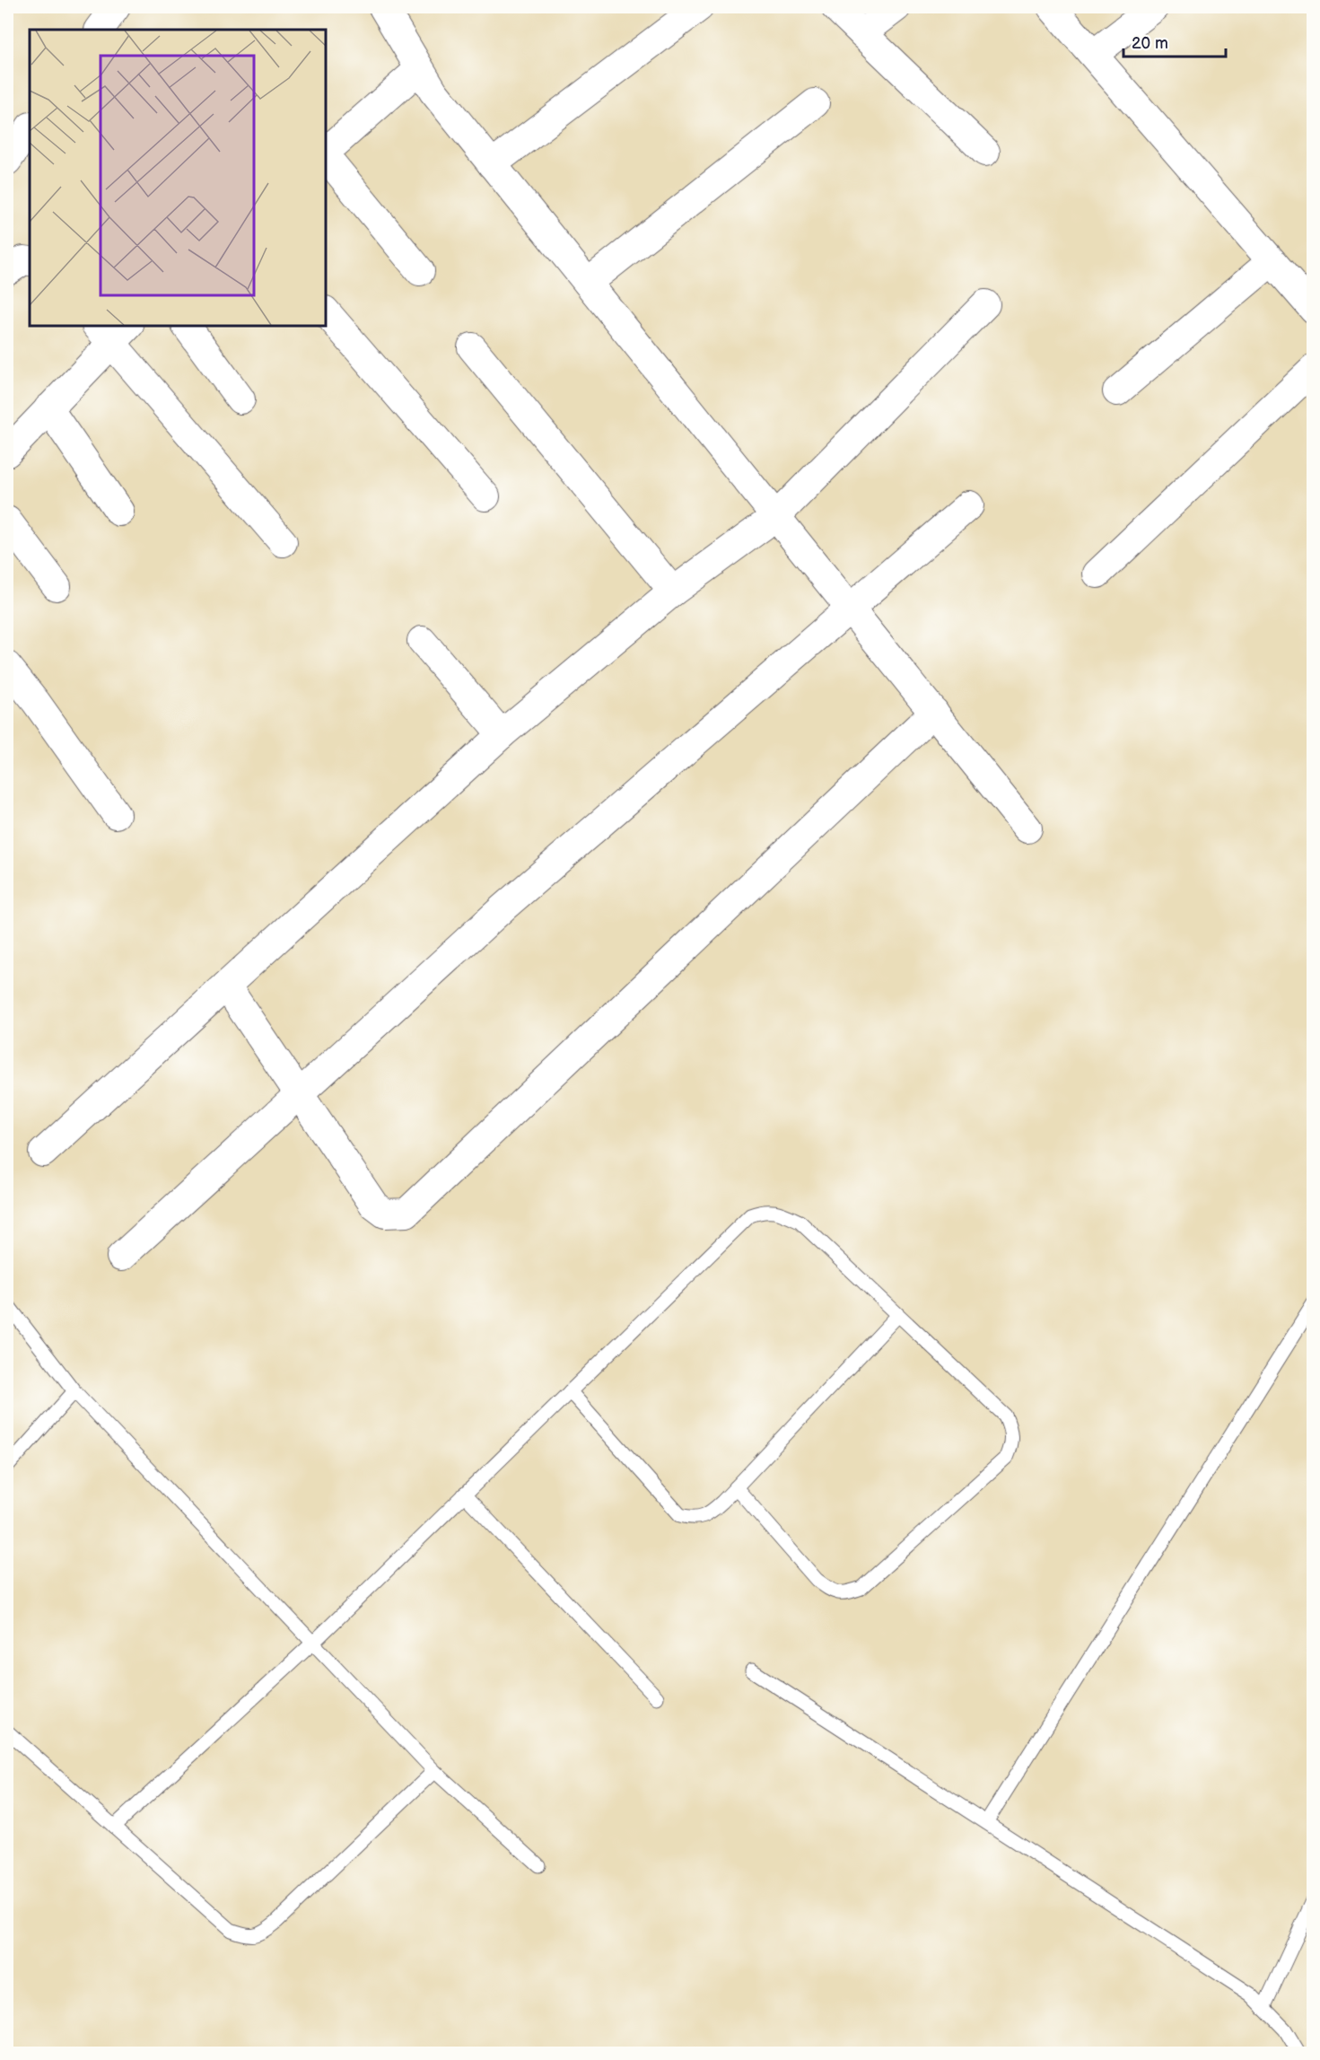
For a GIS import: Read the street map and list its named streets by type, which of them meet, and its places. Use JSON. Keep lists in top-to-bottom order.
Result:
{
  "scale_bar": "20 m"
}
